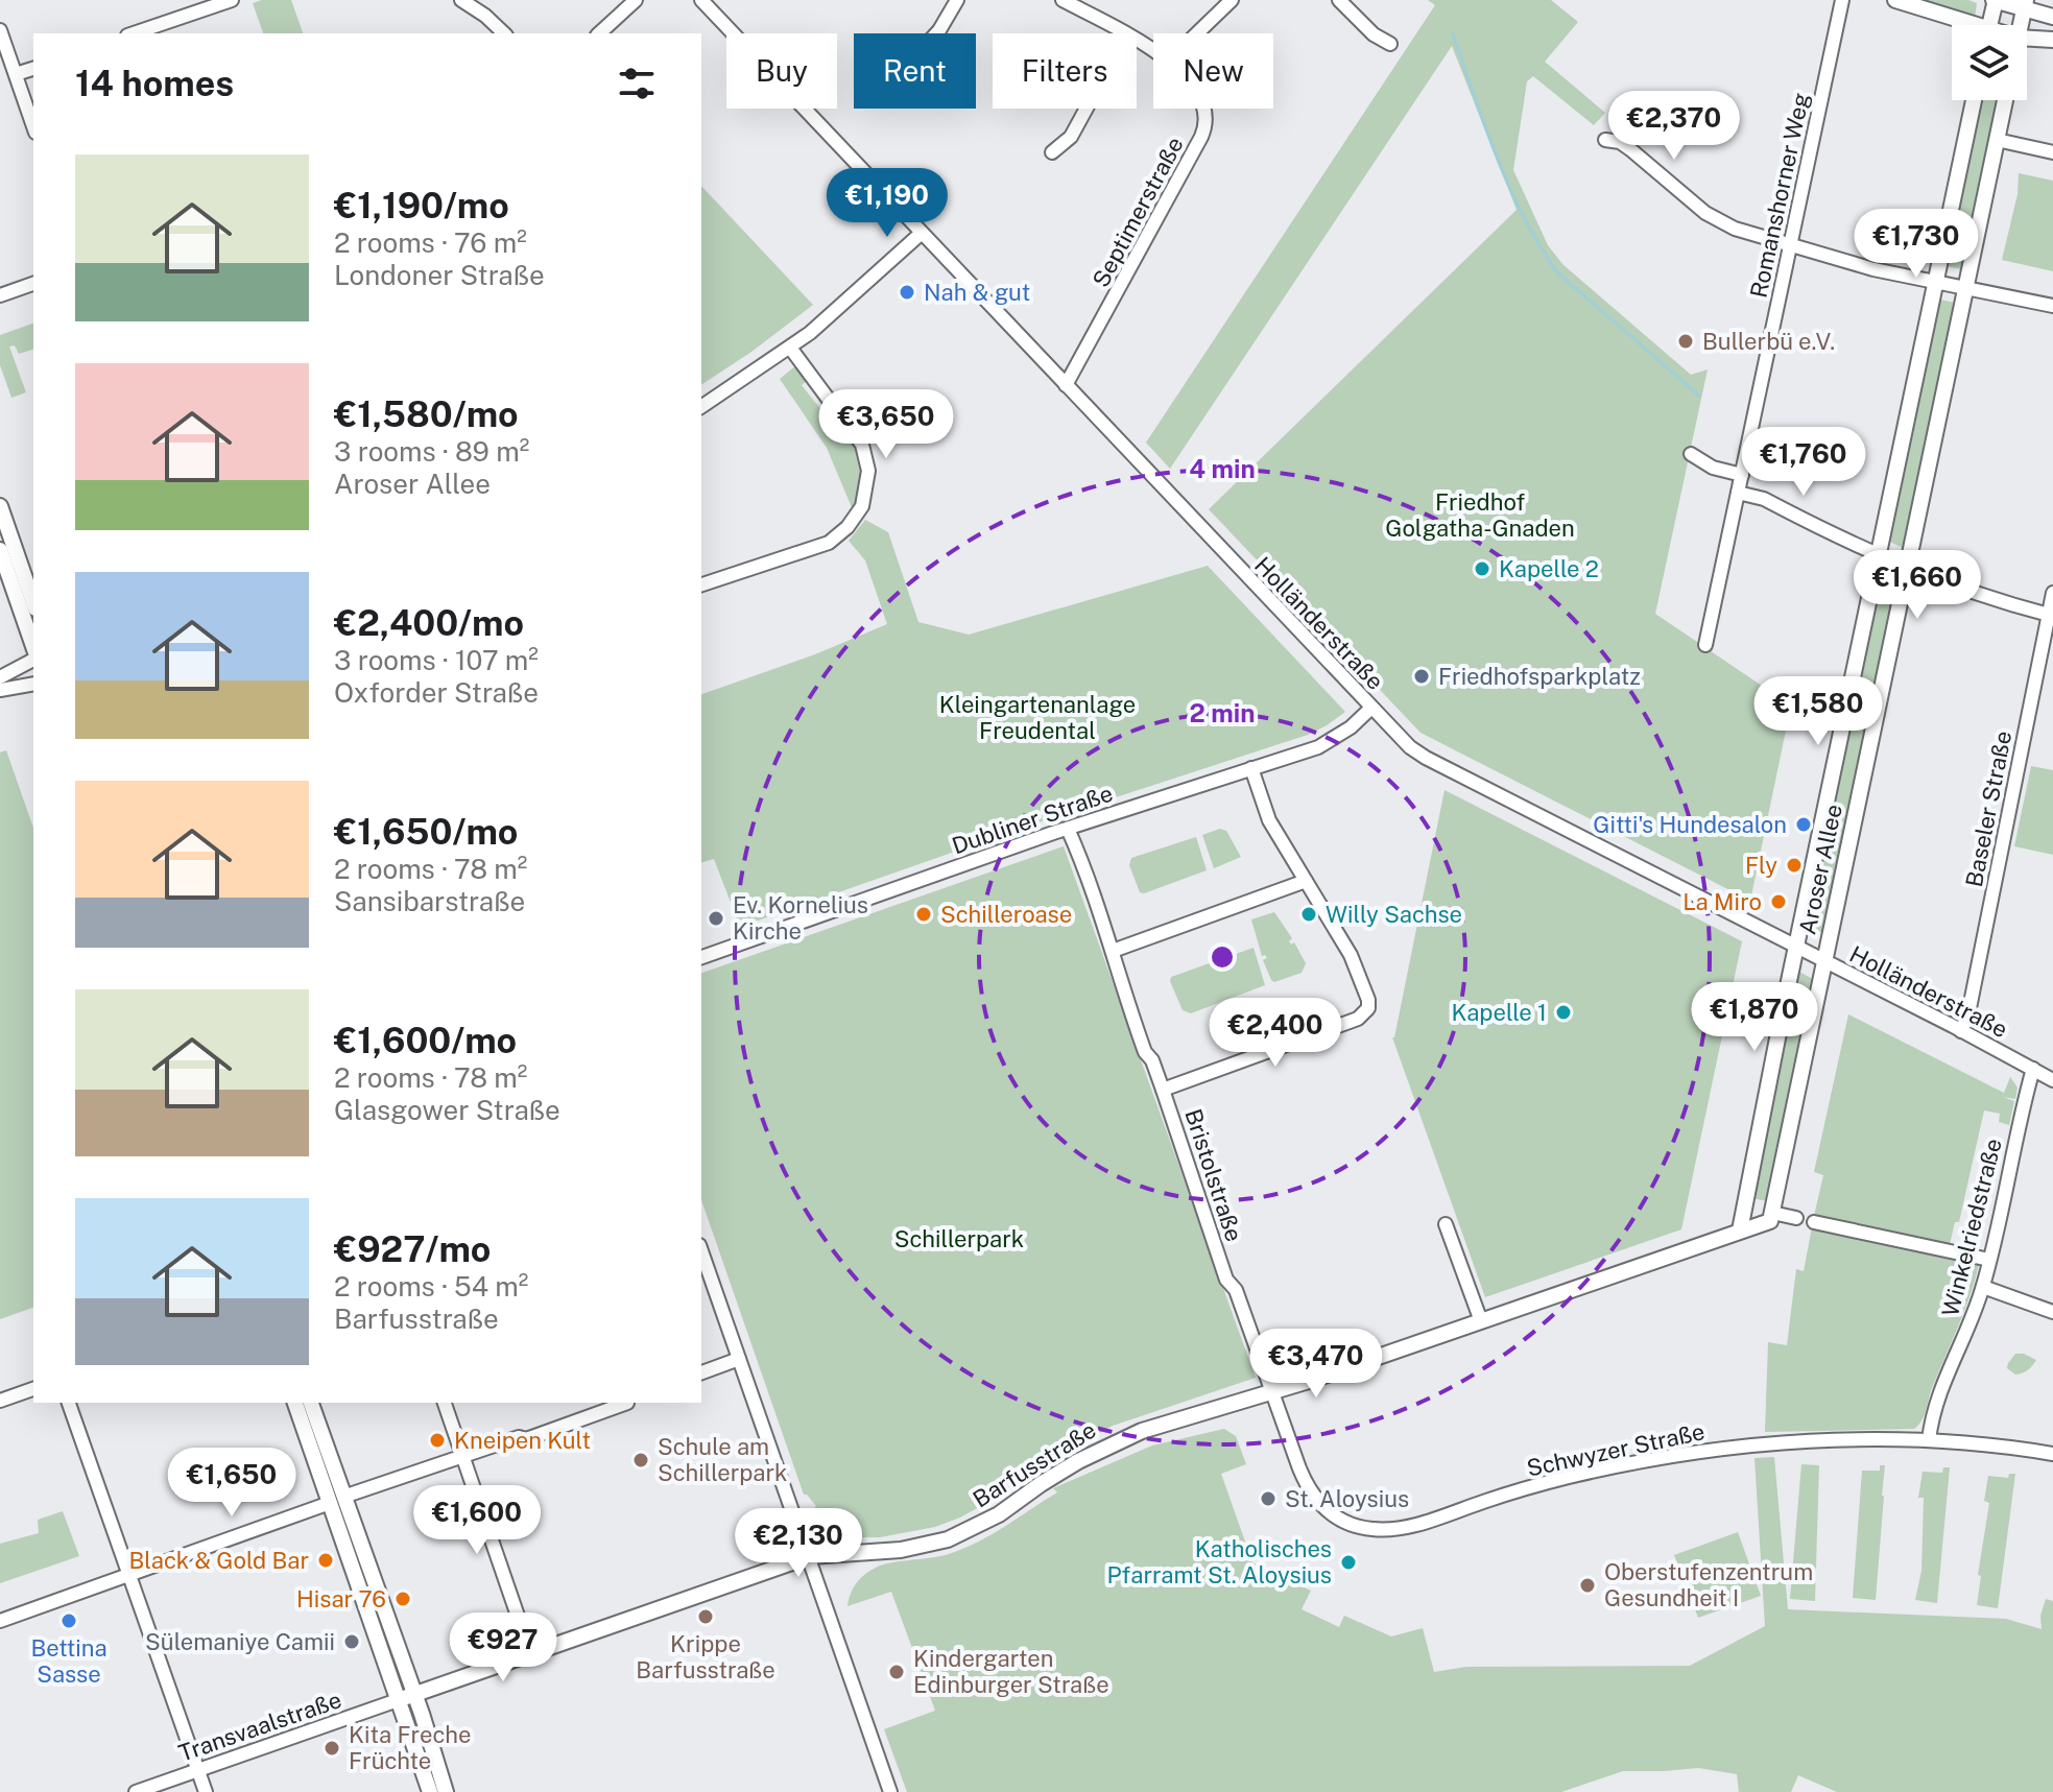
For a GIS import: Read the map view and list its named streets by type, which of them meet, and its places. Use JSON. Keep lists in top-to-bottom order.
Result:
{
  "streets": {
    "main road": ["Aroser Allee", "Barfusstraße"],
    "street": [
      "Romanshorner Weg",
      "Septimerstraße",
      "Holländerstraße",
      "Baseler Straße",
      "Dubliner Straße",
      "Bristolstraße",
      "Winkelriedstraße",
      "Schwyzer Straße",
      "Transvaalstraße"
    ]
  },
  "crossings": [
    ["Septimerstraße", "Holländerstraße"],
    ["Holländerstraße", "Baseler Straße"],
    ["Holländerstraße", "Dubliner Straße"],
    ["Holländerstraße", "Aroser Allee"],
    ["Holländerstraße", "Winkelriedstraße"],
    ["Dubliner Straße", "Bristolstraße"],
    ["Aroser Allee", "Barfusstraße"],
    ["Bristolstraße", "Schwyzer Straße"],
    ["Bristolstraße", "Barfusstraße"],
    ["Winkelriedstraße", "Schwyzer Straße"],
    ["Schwyzer Straße", "Barfusstraße"],
    ["Barfusstraße", "Transvaalstraße"]
  ],
  "parks": ["Friedhof Golgatha-Gnaden", "Kleingartenanlage Freudental", "Schillerpark"],
  "places": [
    "Nah & gut",
    "Bullerbü e.V.",
    "Kapelle 2",
    "Friedhofsparkplatz",
    "Gitti's Hundesalon",
    "Fly",
    "La Miro",
    "Schilleroase",
    "Willy Sachse",
    "Ev. Kornelius Kirche",
    "Kapelle 1",
    "Kneipen Kult",
    "Schule am Schillerpark",
    "St. Aloysius",
    "Black & Gold Bar",
    "Katholisches Pfarramt St. Aloysius",
    "Oberstufenzentrum Gesundheit I",
    "Hisar 76",
    "Krippe Barfusstraße",
    "Bettina Sasse",
    "Sülemaniye Camii",
    "Kindergarten Edinburger Straße",
    "Kita Freche Früchte"
  ],
  "page": {
    "chip": [
      "Buy",
      "Rent",
      "Filters",
      "New"
    ],
    "heading": "14 homes",
    "price": [
      "€2,370",
      "€1,190",
      "€1,730",
      "€3,650",
      "€1,760",
      "€1,660",
      "€1,580",
      "€1,870",
      "€2,400",
      "€3,470",
      "€1,650",
      "€1,600",
      "€2,130",
      "€927"
    ],
    "list": [
      {
        "name": "€1,190/mo",
        "note": "2 rooms · 76 m² · Londoner Straße"
      },
      {
        "name": "€1,580/mo",
        "note": "3 rooms · 89 m² · Aroser Allee"
      },
      {
        "name": "€2,400/mo",
        "note": "3 rooms · 107 m² · Oxforder Straße"
      },
      {
        "name": "€1,650/mo",
        "note": "2 rooms · 78 m² · Sansibarstraße"
      },
      {
        "name": "€1,600/mo",
        "note": "2 rooms · 78 m² · Glasgower Straße"
      },
      {
        "name": "€927/mo",
        "note": "2 rooms · 54 m² · Barfusstraße"
      }
    ]
  },
  "rings": ["4 min", "2 min"]
}
